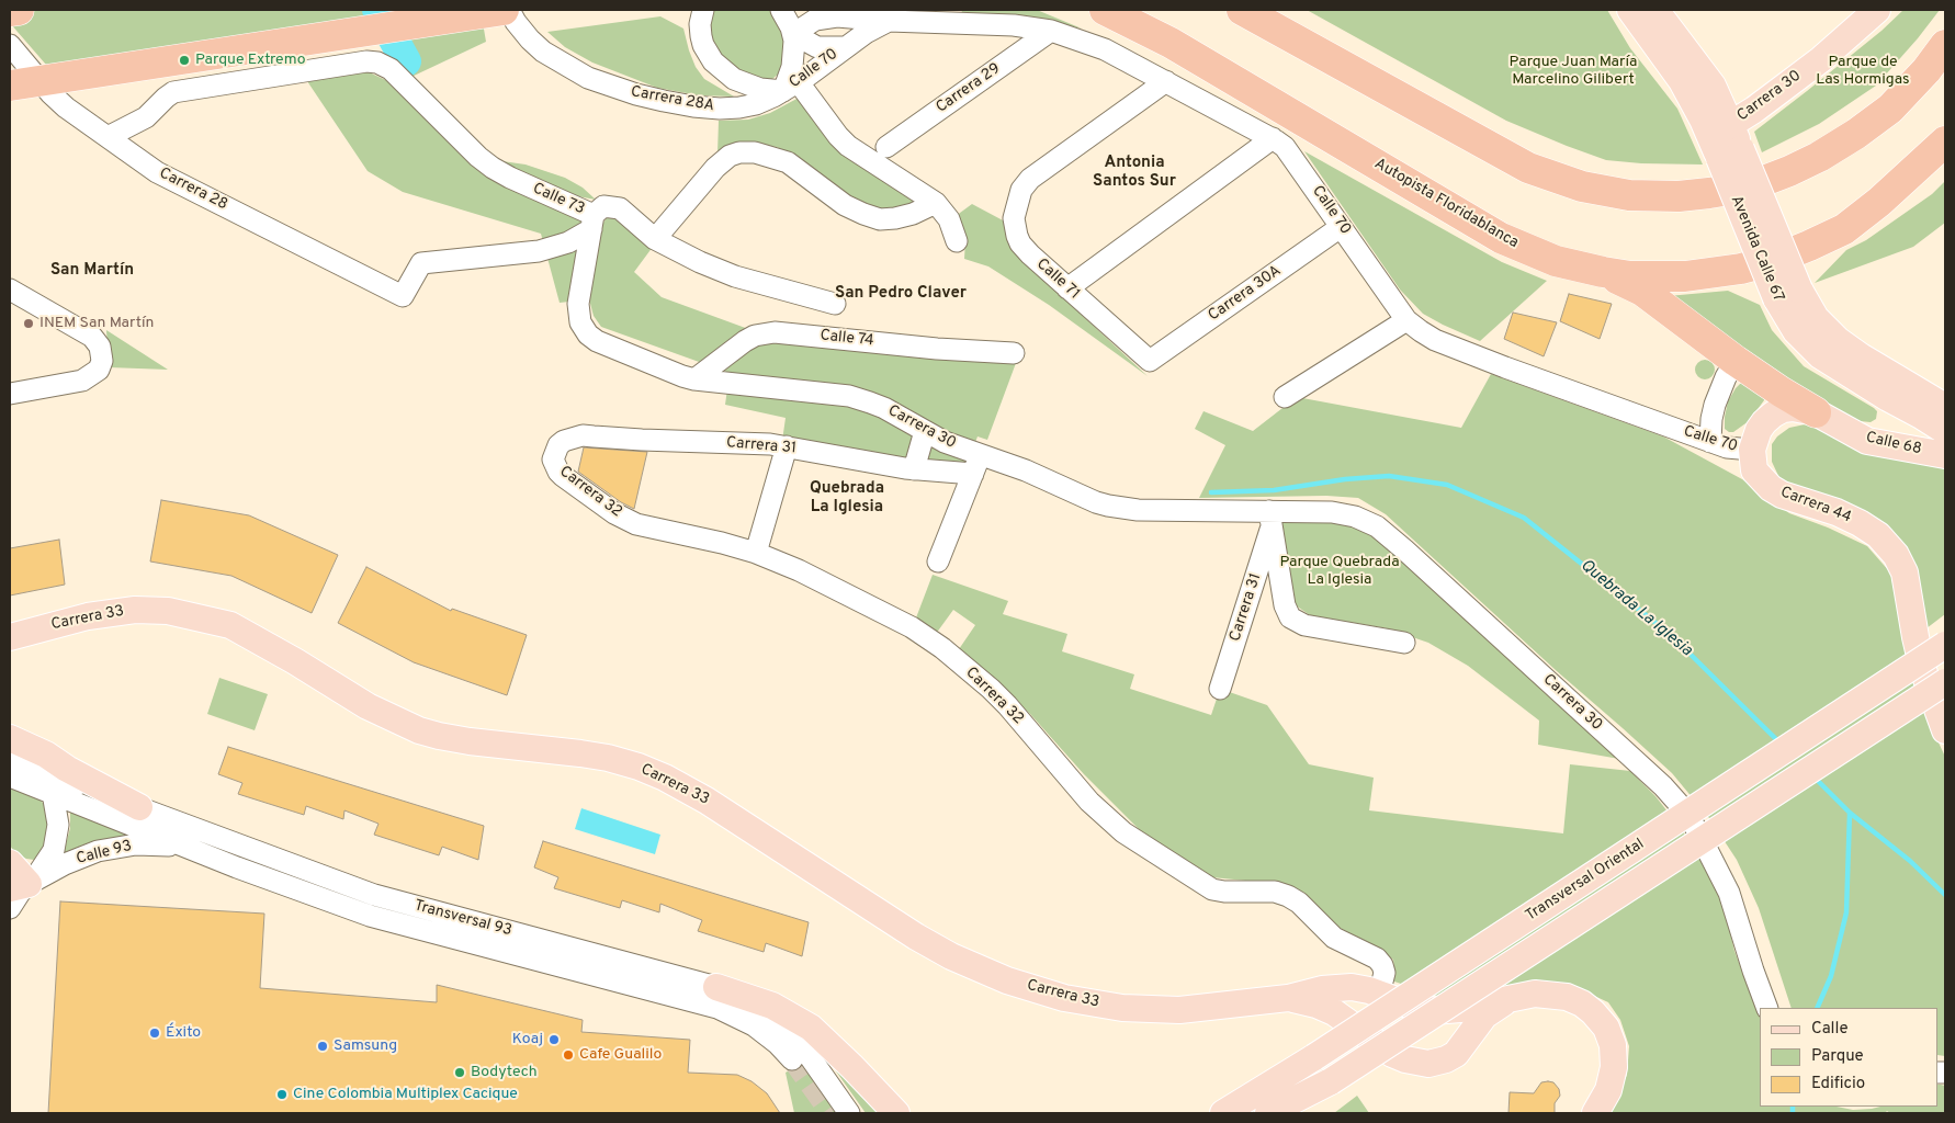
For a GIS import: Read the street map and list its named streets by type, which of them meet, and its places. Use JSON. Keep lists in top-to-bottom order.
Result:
{
  "streets": {
    "highway": ["Autopista Floridablanca"],
    "main road": [
      "Carrera 30",
      "Avenida Calle 67",
      "Calle 68",
      "Carrera 44",
      "Carrera 33",
      "Transversal Oriental"
    ],
    "street": [
      "Calle 70",
      "Carrera 29",
      "Carrera 28A",
      "Carrera 28",
      "Calle 73",
      "Calle 71",
      "Carrera 30A",
      "Calle 74",
      "Carrera 31",
      "Carrera 32",
      "Calle 93",
      "Transversal 93"
    ]
  },
  "crossings": [
    ["Calle 70", "Carrera 29"],
    ["Calle 70", "Carrera 28A"],
    ["Calle 70", "Calle 71"],
    ["Calle 70", "Carrera 30A"],
    ["Calle 70", "Carrera 44"],
    ["Carrera 30", "Carrera 28"],
    ["Carrera 30", "Calle 73"],
    ["Carrera 30", "Avenida Calle 67"],
    ["Carrera 30", "Calle 74"],
    ["Carrera 30", "Carrera 31"],
    ["Carrera 28", "Calle 73"],
    ["Calle 71", "Carrera 30A"],
    ["Carrera 31", "Carrera 32"],
    ["Carrera 32", "Carrera 33"],
    ["Calle 93", "Transversal 93"]
  ],
  "districts": [
    "Antonia Santos Sur",
    "San Martín",
    "San Pedro Claver",
    "Quebrada La Iglesia"
  ],
  "water": ["Quebrada La Iglesia"],
  "parks": ["Parque Juan María Marcelino Gilibert", "Parque de Las Hormigas", "Parque Quebrada La Iglesia"],
  "places": [
    "Parque Extremo",
    "INEM San Martín",
    "Éxito",
    "Koaj",
    "Samsung",
    "Cafe Gualilo",
    "Bodytech",
    "Cine Colombia Multiplex Cacique"
  ],
  "legend": ["Calle", "Parque", "Edificio"]
}
